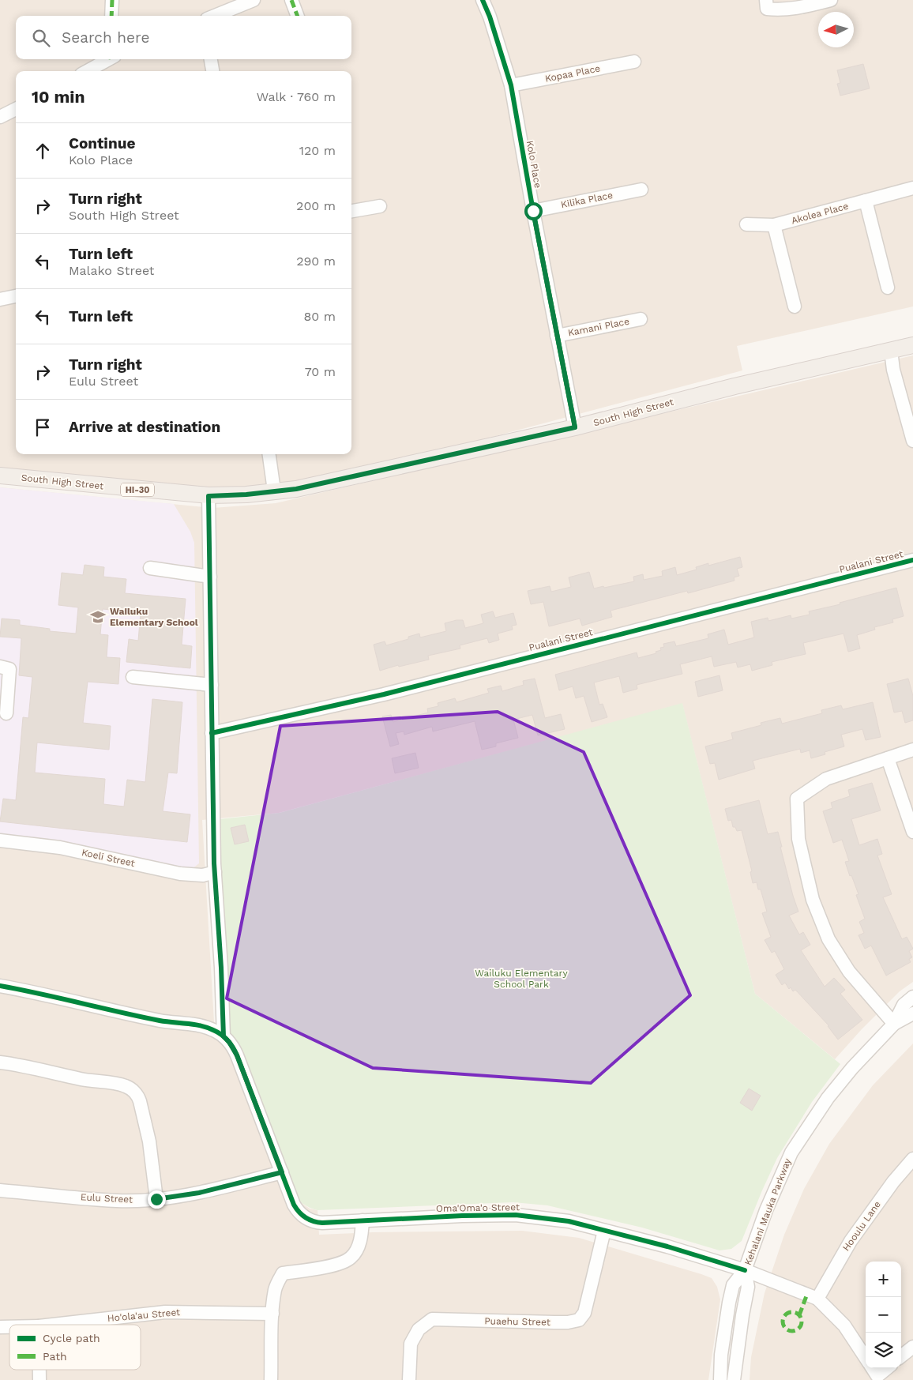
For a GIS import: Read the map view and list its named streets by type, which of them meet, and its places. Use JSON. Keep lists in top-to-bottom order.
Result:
{
  "streets": {
    "main road": ["South High Street", "HI-30"],
    "street": [
      "Kopaa Place",
      "Kolo Place",
      "Kilika Place",
      "Akolea Place",
      "Kamani Place",
      "Pualani Street",
      "Koeli Street",
      "Eulu Street",
      "Oma'Oma'o Street",
      "Kehalani Mauka Parkway",
      "Hooulu Lane",
      "Ho'ola'au Street",
      "Puaehu Street"
    ]
  },
  "crossings": [
    ["Kopaa Place", "Kolo Place"],
    ["Kolo Place", "Kilika Place"],
    ["Kolo Place", "Kamani Place"],
    ["Kolo Place", "South High Street"],
    ["South High Street", "HI-30"],
    ["Eulu Street", "Oma'Oma'o Street"],
    ["Oma'Oma'o Street", "Kehalani Mauka Parkway"],
    ["Oma'Oma'o Street", "Hooulu Lane"],
    ["Oma'Oma'o Street", "Puaehu Street"]
  ],
  "parks": ["Wailuku Elementary School Park"],
  "places": {
    "school or university": ["Wailuku Elementary School"]
  },
  "legend": ["Cycle path", "Path"],
  "north": "left",
  "page": {
    "search": "Search here",
    "heading": ["10 min", "Walk · 760 m"],
    "list": [
      ["Continue", "Kolo Place", "120 m"],
      ["Turn right", "South High Street", "200 m"],
      ["Turn left", "Malako Street", "290 m"],
      ["Turn left", "80 m"],
      ["Turn right", "Eulu Street", "70 m"],
      "Arrive at destination"
    ],
    "map_buttons": ["+", "−"]
  }
}
